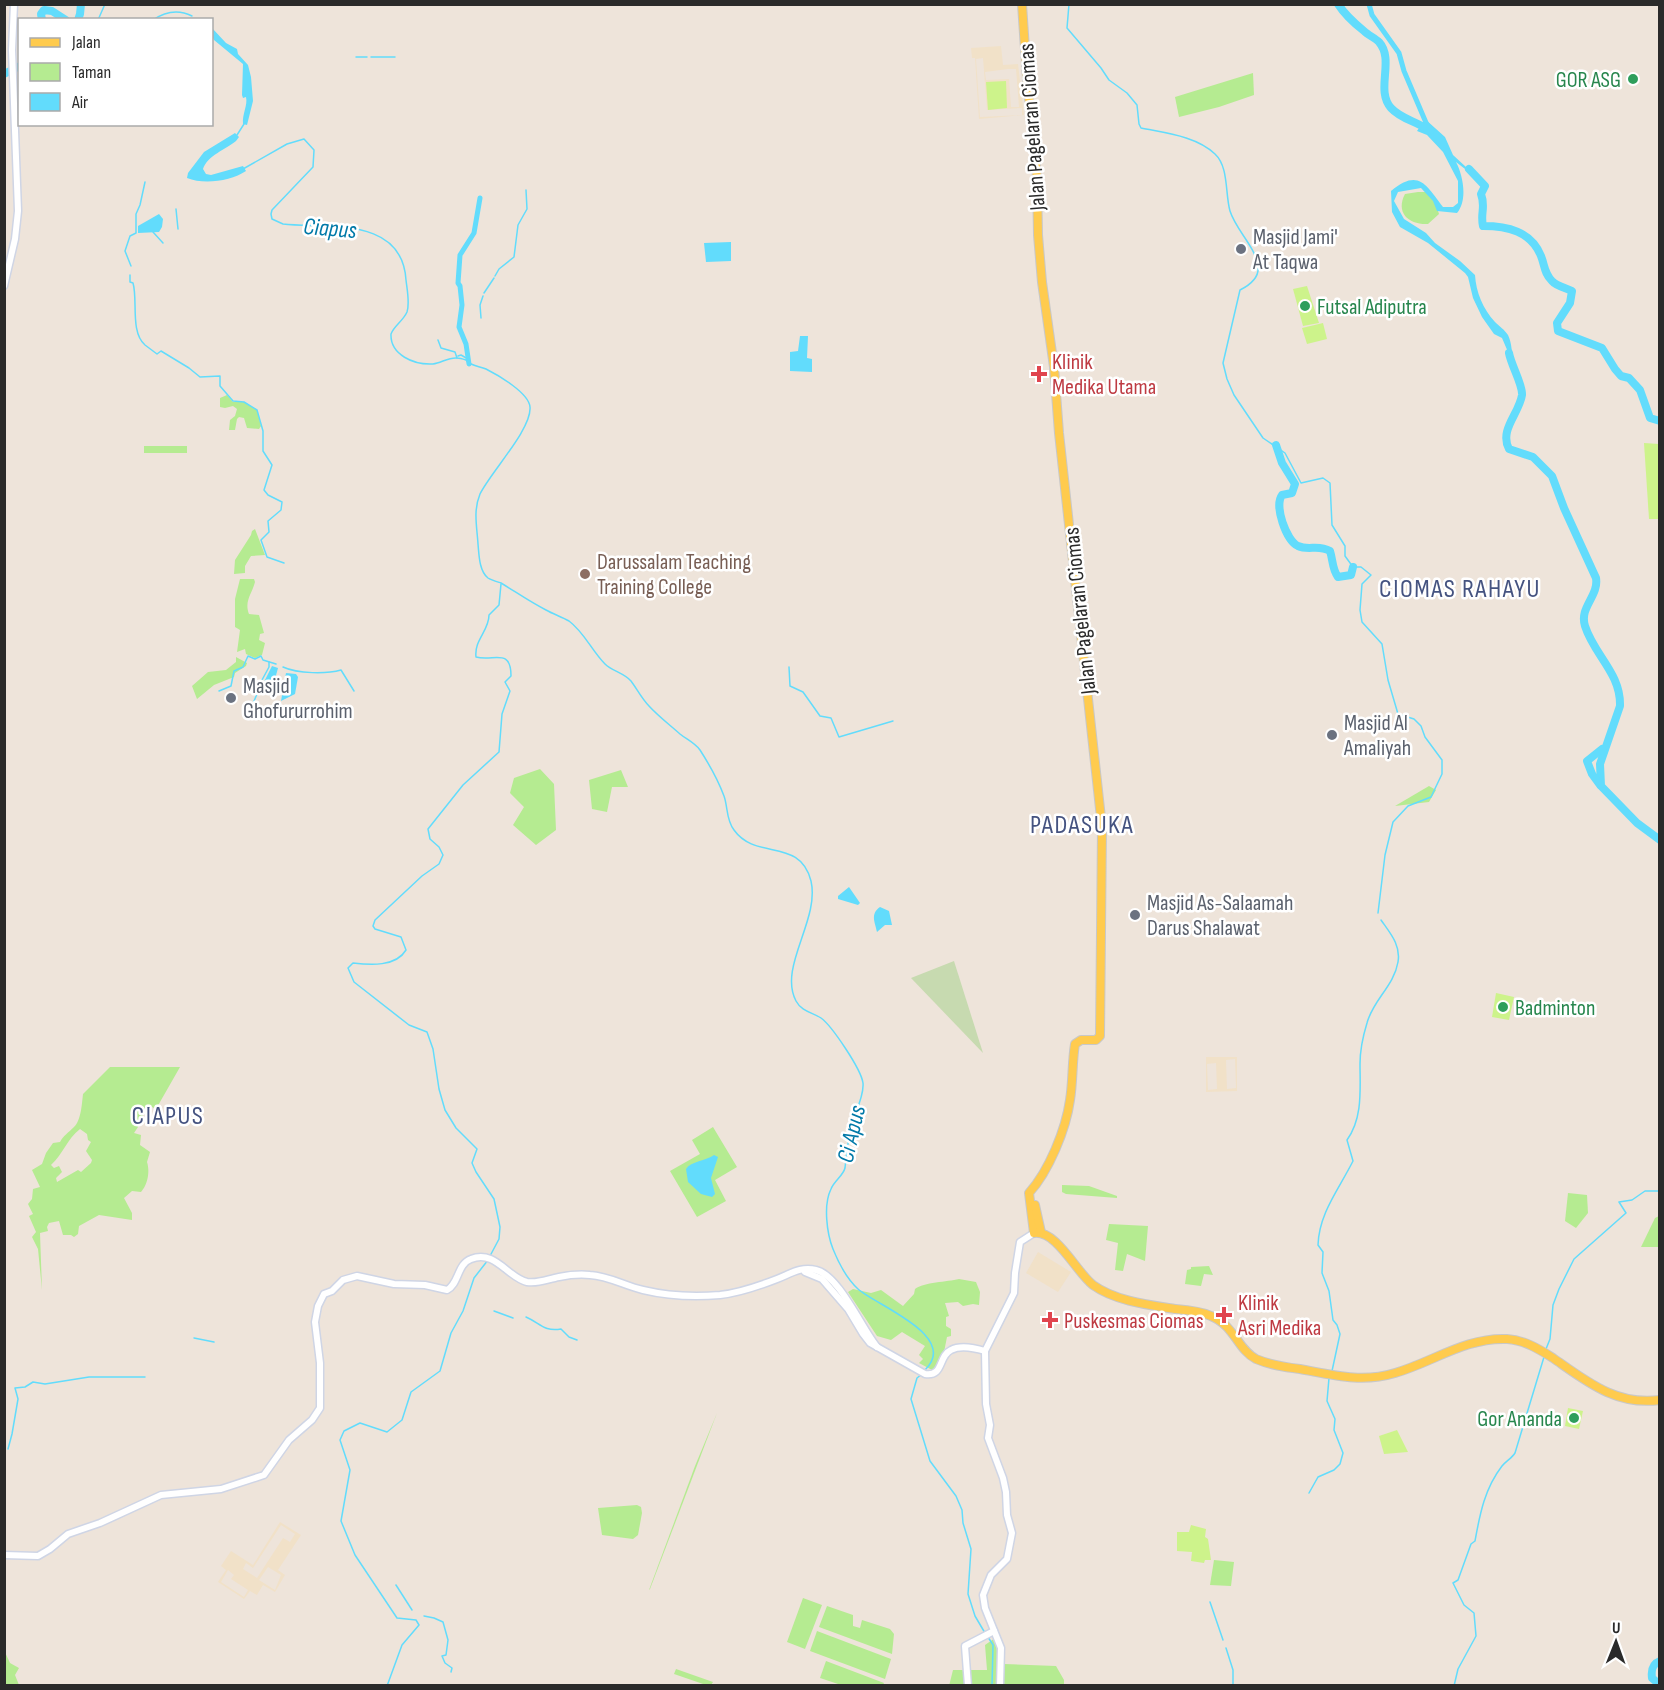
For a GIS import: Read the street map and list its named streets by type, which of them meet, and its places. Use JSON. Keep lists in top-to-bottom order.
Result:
{
  "streets": {
    "main road": ["Jalan Pagelaran Ciomas"]
  },
  "districts": ["CIOMAS RAHAYU", "PADASUKA", "CIAPUS"],
  "water": ["Ciapus", "Ci Apus"],
  "places": {
    "other": [
      "GOR ASG",
      "Masjid Jami' At Taqwa",
      "Futsal Adiputra",
      "Darussalam Teaching Training College",
      "Masjid Ghofururrohim",
      "Masjid Al Amaliyah",
      "Masjid As-Salaamah Darus Shalawat",
      "Badminton",
      "Gor Ananda"
    ],
    "health": ["Klinik Medika Utama", "Klinik Asri Medika", "Puskesmas Ciomas"]
  },
  "legend": ["Jalan", "Taman", "Air"],
  "north": "top"
}
